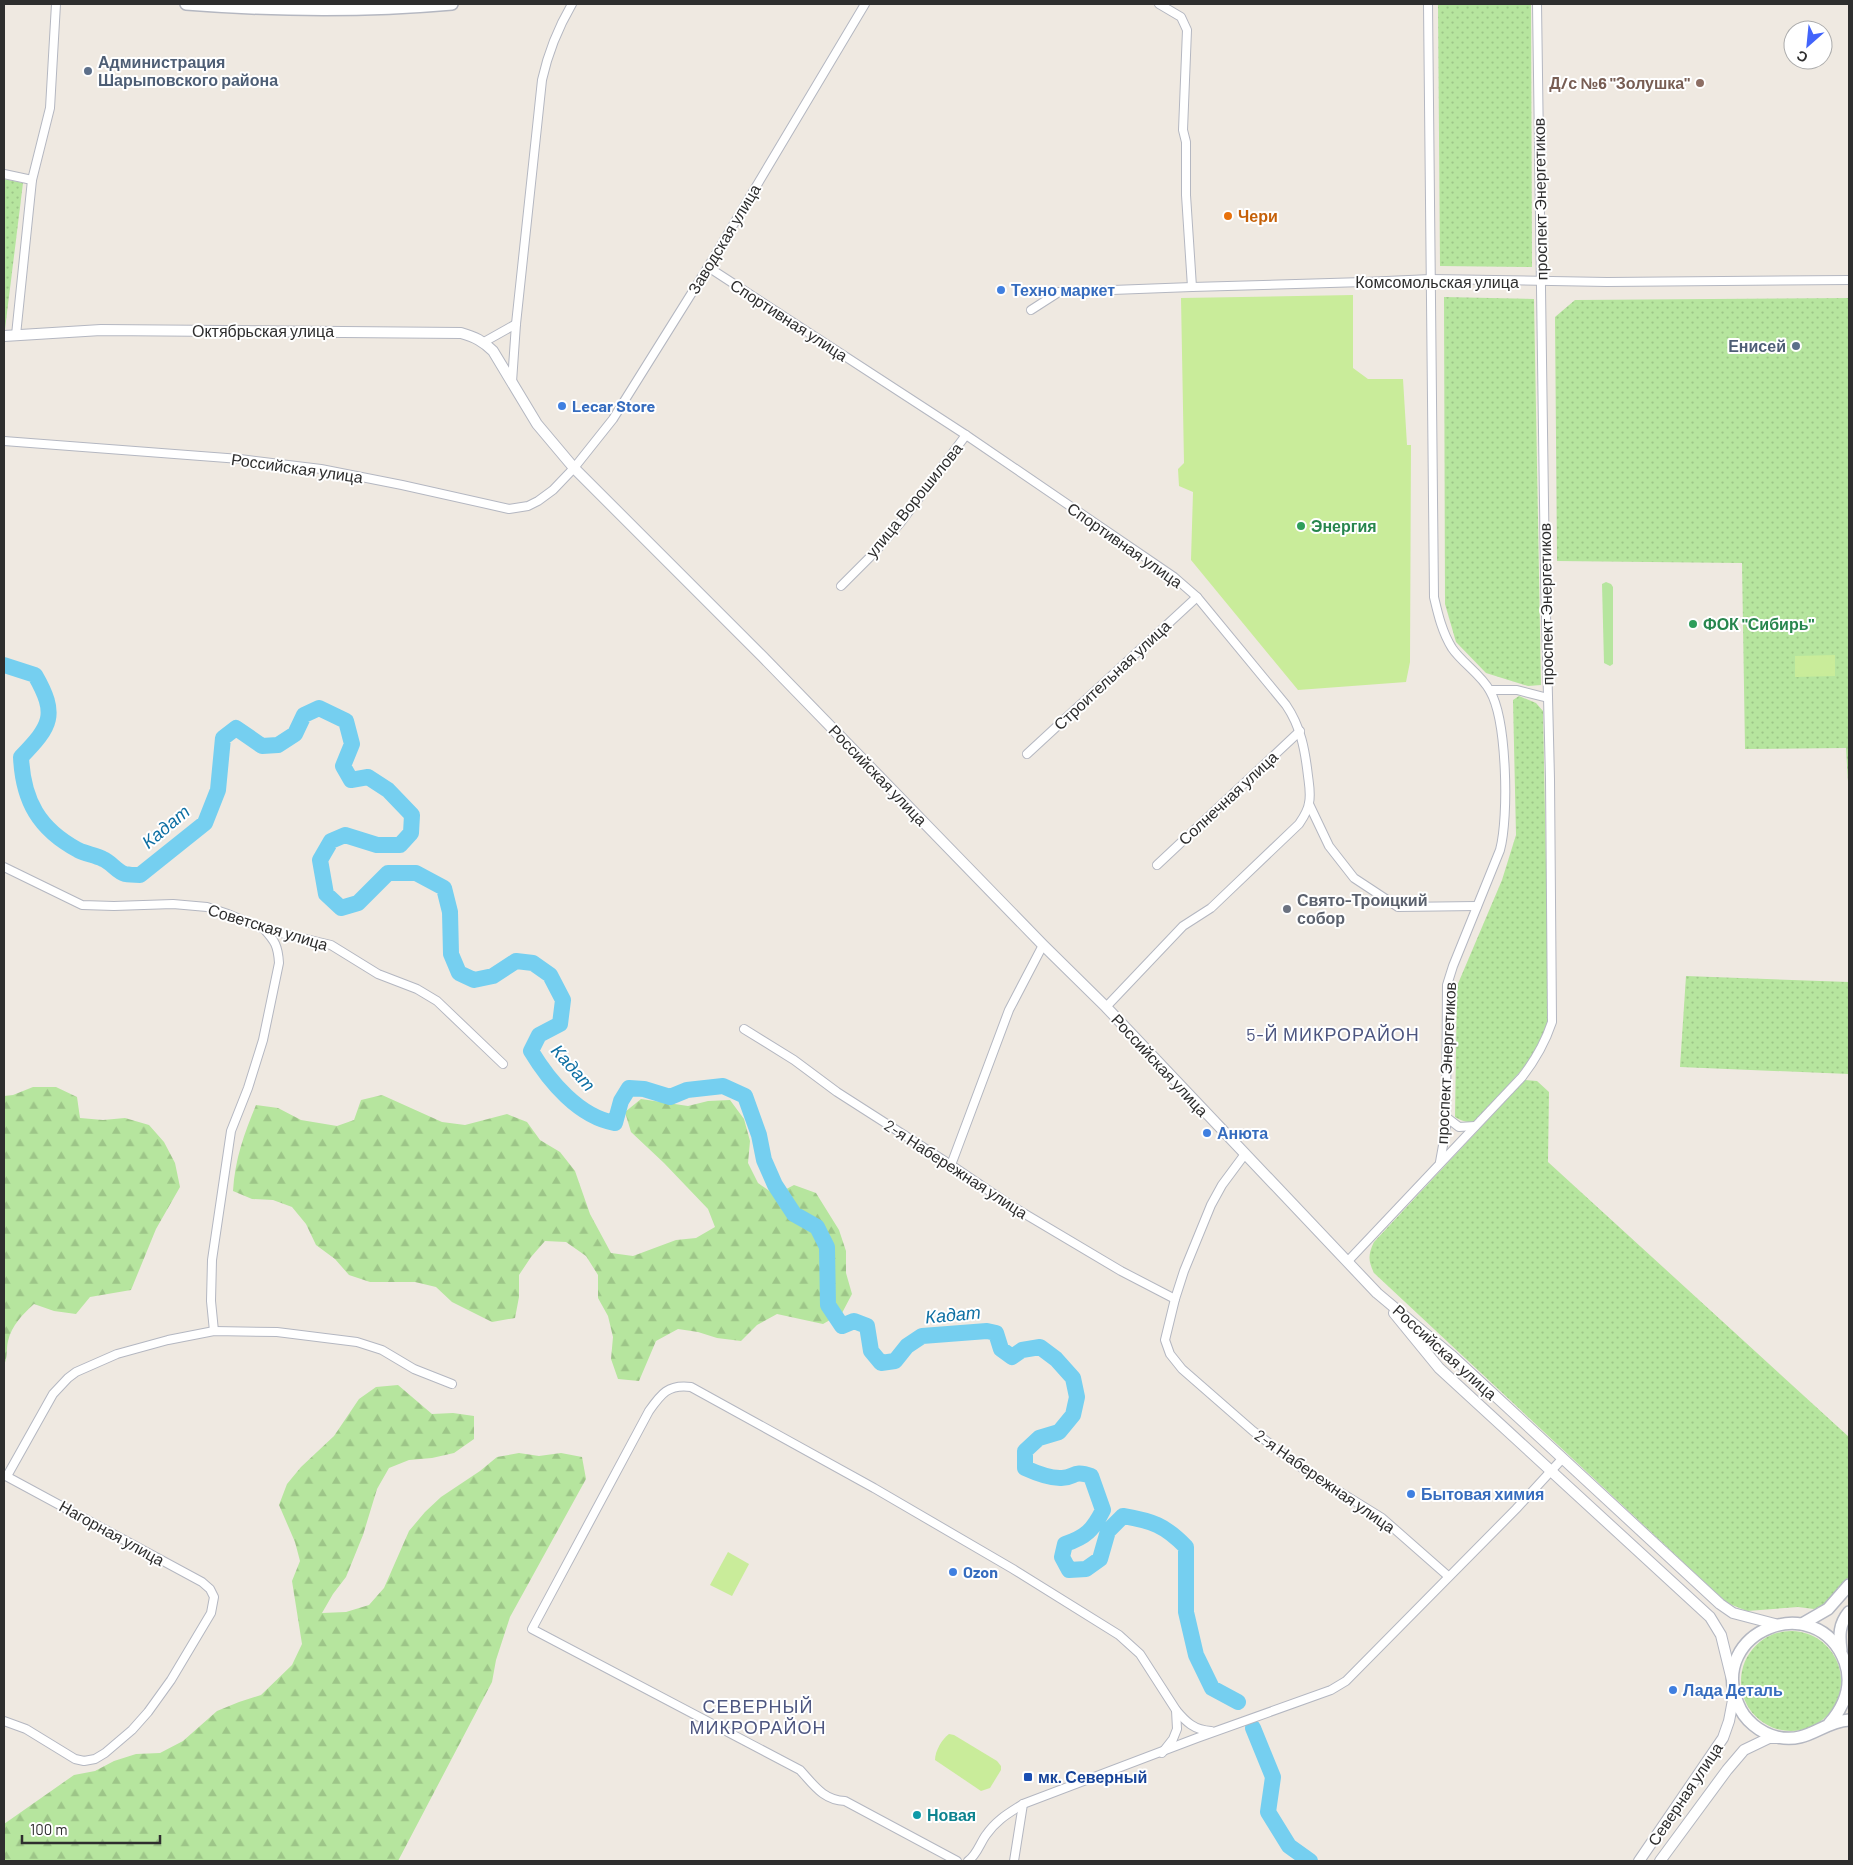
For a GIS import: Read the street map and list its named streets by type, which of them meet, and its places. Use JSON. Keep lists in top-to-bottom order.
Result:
{
  "streets": {
    "street": [
      "проспект Энергетиков",
      "Заводская улица",
      "Комсомольская улица",
      "Спортивная улица",
      "Октябрьская улица",
      "Российская улица",
      "улица Ворошилова",
      "Строительная улица",
      "Солнечная улица",
      "Советская улица",
      "2-я Набережная улица",
      "Нагорная улица",
      "Северная улица"
    ]
  },
  "crossings": [
    ["проспект Энергетиков", "Комсомольская улица"],
    ["проспект Энергетиков", "Российская улица"],
    ["Заводская улица", "Спортивная улица"],
    ["Заводская улица", "Российская улица"],
    ["Спортивная улица", "улица Ворошилова"],
    ["Спортивная улица", "Строительная улица"],
    ["Спортивная улица", "Солнечная улица"],
    ["Октябрьская улица", "Российская улица"],
    ["Российская улица", "Северная улица"]
  ],
  "districts": ["5-Й МИКРОРАЙОН", "СЕВЕРНЫЙ МИКРОРАЙОН"],
  "water": ["Кадат"],
  "places": {
    "other": [
      "Администрация Шарыповского района",
      "Д/с №6 \"Золушка\"",
      "Чери",
      "Техно маркет",
      "Енисей",
      "Lecar Store",
      "Энергия",
      "ФОК \"Сибирь\"",
      "Свято-Троицкий собор",
      "Анюта",
      "Бытовая химия",
      "Ozon",
      "Лада Деталь",
      "Новая"
    ],
    "transit": ["мк. Северный"]
  },
  "scale_bar": "100 m",
  "north": "bottom left"
}
